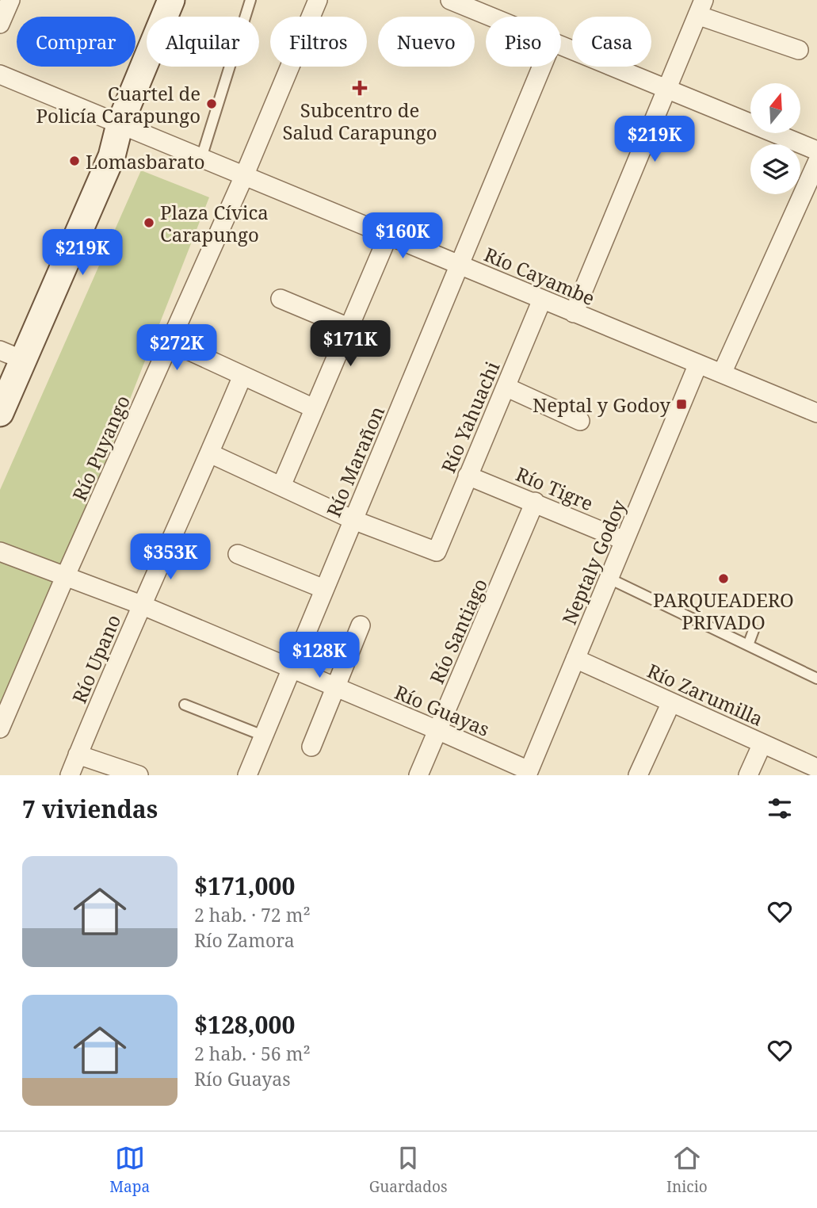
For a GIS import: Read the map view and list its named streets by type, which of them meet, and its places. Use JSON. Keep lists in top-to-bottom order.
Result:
{
  "streets": {
    "street": [
      "Río Cayambe",
      "Río Yahuachi",
      "Río Puyango",
      "Río Marañon",
      "Río Tigre",
      "Neptaly Godoy",
      "Río Santiago",
      "Río Upano",
      "Río Zarumilla",
      "Río Guayas"
    ]
  },
  "crossings": [
    ["Río Cayambe", "Río Yahuachi"],
    ["Río Cayambe", "Río Puyango"],
    ["Río Cayambe", "Río Marañon"],
    ["Río Cayambe", "Neptaly Godoy"],
    ["Río Yahuachi", "Río Marañon"],
    ["Río Yahuachi", "Río Tigre"],
    ["Río Puyango", "Río Guayas"],
    ["Río Marañon", "Río Guayas"],
    ["Río Tigre", "Neptaly Godoy"],
    ["Río Tigre", "Río Santiago"],
    ["Neptaly Godoy", "Río Zarumilla"],
    ["Neptaly Godoy", "Río Guayas"],
    ["Río Santiago", "Río Guayas"],
    ["Río Upano", "Río Guayas"]
  ],
  "places": {
    "health": ["Subcentro de Salud Carapungo"],
    "other": [
      "Cuartel de Policía Carapungo",
      "Lomasbarato",
      "Plaza Cívica Carapungo",
      "PARQUEADERO PRIVADO"
    ],
    "transit": ["Neptal y Godoy"]
  },
  "north": "top",
  "page": {
    "chip": [
      "Comprar",
      "Alquilar",
      "Filtros",
      "Nuevo",
      "Piso",
      "Casa"
    ],
    "price": [
      "$219K",
      "$160K",
      "$219K",
      "$171K",
      "$272K",
      "$353K",
      "$128K"
    ],
    "heading": "7 viviendas",
    "list": [
      {
        "name": "$171,000",
        "note": "2 hab. · 72 m² · Río Zamora"
      },
      {
        "name": "$128,000",
        "note": "2 hab. · 56 m² · Río Guayas"
      }
    ],
    "tabs": ["Mapa", "Guardados", "Inicio"]
  }
}
